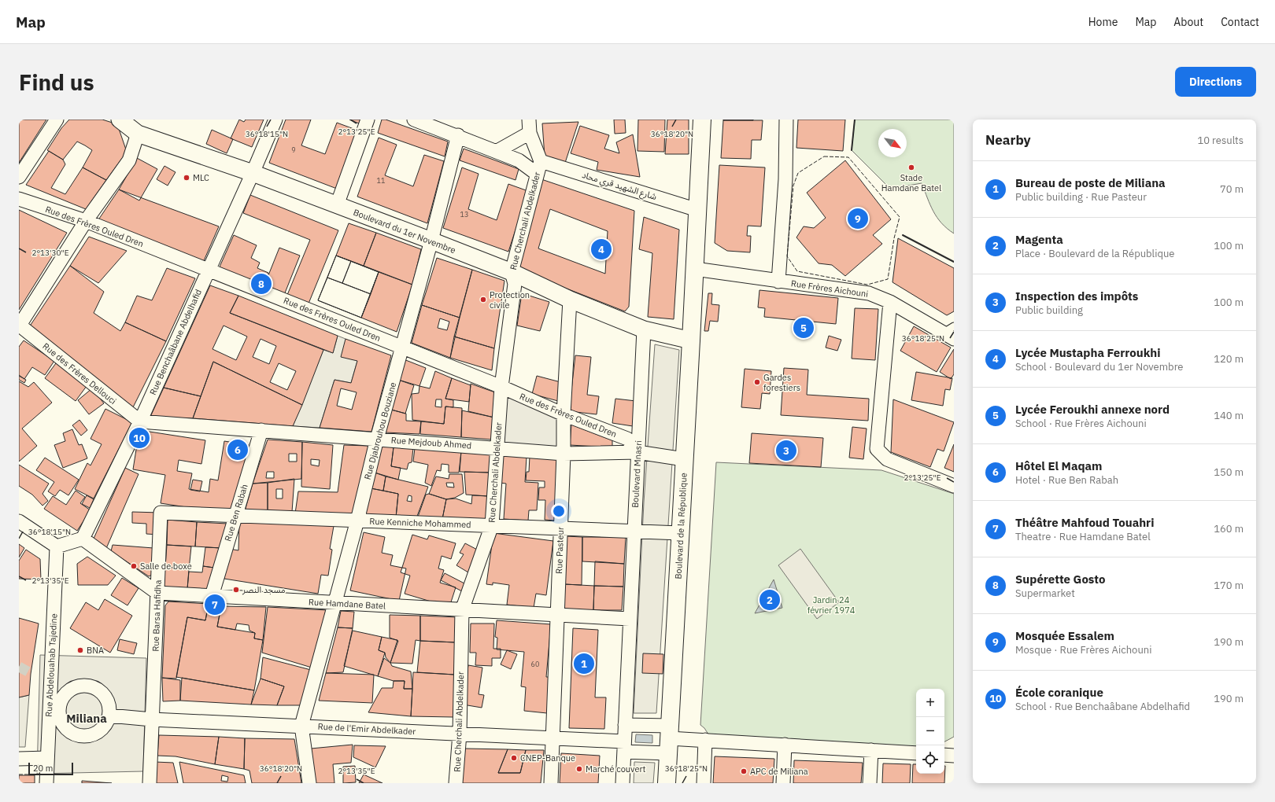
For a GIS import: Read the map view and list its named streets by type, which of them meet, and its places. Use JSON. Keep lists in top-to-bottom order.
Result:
{
  "streets": {
    "main road": ["Boulevard de la République"],
    "street": [
      "شارع الشهيد قري محاد",
      "Rue Cherchali Abdelkader",
      "Rue des Frères Ouled Dren",
      "Boulevard du 1er Novembre",
      "Rue Frères Aichouni",
      "Rue Benchaâbane Abdelhafid",
      "Rue des Frères Dellouci",
      "Rue Djabrouhou Bouziane",
      "Rue Mejdoub Ahmed",
      "Boulevard Mnasri",
      "Rue Ben Rabah",
      "Rue Kenniche Mohammed",
      "Rue Pasteur",
      "Rue Hamdane Batel",
      "Rue Barsa Hafidha",
      "Rue Abdelouahab Tajedine",
      "Rue de l'Emir Abdelkader"
    ]
  },
  "crossings": [
    ["شارع الشهيد قري محاد", "Rue Cherchali Abdelkader"],
    ["شارع الشهيد قري محاد", "Boulevard de la République"],
    ["Rue Cherchali Abdelkader", "Rue des Frères Ouled Dren"],
    ["Rue Cherchali Abdelkader", "Boulevard du 1er Novembre"],
    ["Rue Cherchali Abdelkader", "Rue Mejdoub Ahmed"],
    ["Rue Cherchali Abdelkader", "Rue Kenniche Mohammed"],
    ["Rue Cherchali Abdelkader", "Rue Hamdane Batel"],
    ["Rue Cherchali Abdelkader", "Rue de l'Emir Abdelkader"],
    ["Rue des Frères Ouled Dren", "Rue Benchaâbane Abdelhafid"],
    ["Rue des Frères Ouled Dren", "Rue Djabrouhou Bouziane"],
    ["Rue des Frères Ouled Dren", "Rue Mejdoub Ahmed"],
    ["Rue des Frères Ouled Dren", "Boulevard Mnasri"],
    ["Rue des Frères Ouled Dren", "Rue Pasteur"],
    ["Boulevard du 1er Novembre", "Rue Benchaâbane Abdelhafid"],
    ["Boulevard du 1er Novembre", "Rue Djabrouhou Bouziane"],
    ["Boulevard du 1er Novembre", "Boulevard Mnasri"],
    ["Boulevard du 1er Novembre", "Boulevard de la République"],
    ["Boulevard du 1er Novembre", "Rue Pasteur"],
    ["Rue Frères Aichouni", "Boulevard de la République"],
    ["Rue Benchaâbane Abdelhafid", "Rue des Frères Dellouci"],
    ["Rue Benchaâbane Abdelhafid", "Rue Mejdoub Ahmed"],
    ["Rue des Frères Dellouci", "Rue Mejdoub Ahmed"],
    ["Rue Djabrouhou Bouziane", "Rue Mejdoub Ahmed"],
    ["Rue Djabrouhou Bouziane", "Rue Kenniche Mohammed"],
    ["Rue Djabrouhou Bouziane", "Rue Hamdane Batel"],
    ["Rue Djabrouhou Bouziane", "Rue de l'Emir Abdelkader"],
    ["Rue Mejdoub Ahmed", "Boulevard Mnasri"],
    ["Rue Mejdoub Ahmed", "Rue Ben Rabah"],
    ["Rue Mejdoub Ahmed", "Boulevard de la République"],
    ["Rue Mejdoub Ahmed", "Rue Pasteur"],
    ["Boulevard Mnasri", "Rue Kenniche Mohammed"],
    ["Boulevard Mnasri", "Rue Hamdane Batel"],
    ["Boulevard Mnasri", "Rue de l'Emir Abdelkader"],
    ["Rue Ben Rabah", "Rue Kenniche Mohammed"],
    ["Rue Ben Rabah", "Rue Hamdane Batel"],
    ["Rue Kenniche Mohammed", "Boulevard de la République"],
    ["Rue Kenniche Mohammed", "Rue Pasteur"],
    ["Rue Kenniche Mohammed", "Rue Barsa Hafidha"],
    ["Boulevard de la République", "Rue de l'Emir Abdelkader"],
    ["Rue Pasteur", "Rue Hamdane Batel"],
    ["Rue Pasteur", "Rue de l'Emir Abdelkader"],
    ["Rue Hamdane Batel", "Rue Barsa Hafidha"],
    ["Rue Barsa Hafidha", "Rue de l'Emir Abdelkader"],
    ["Rue Abdelouahab Tajedine", "Rue de l'Emir Abdelkader"]
  ],
  "districts": ["Miliana"],
  "parks": ["Jardin 24 février 1974"],
  "places": [
    "Stade Hamdane Batel",
    "MLC",
    "Protection civile",
    "Gardes forestiers",
    "Salle de boxe",
    "مسجد النصر",
    "BNA",
    "CNEP-Banque",
    "Marché couvert",
    "APC de Miliana"
  ],
  "house_numbers": [
    "9",
    "11",
    "13",
    "60"
  ],
  "scale_bar": "20 m",
  "north": "bottom right",
  "page": {
    "header": "Map",
    "nav": [
      "Home",
      "Map",
      "About",
      "Contact"
    ],
    "buttons": "Directions",
    "title": "Find us",
    "heading": ["Nearby", "10 results"],
    "list": [
      {
        "mark": "1",
        "name": "Bureau de poste de Miliana",
        "note": "Public building · Rue Pasteur",
        "value": "70 m"
      },
      {
        "mark": "2",
        "name": "Magenta",
        "note": "Place · Boulevard de la République",
        "value": "100 m"
      },
      {
        "mark": "3",
        "name": "Inspection des impôts",
        "note": "Public building",
        "value": "100 m"
      },
      {
        "mark": "4",
        "name": "Lycée Mustapha Ferroukhi",
        "note": "School · Boulevard du 1er Novembre",
        "value": "120 m"
      },
      {
        "mark": "5",
        "name": "Lycée Feroukhi annexe nord",
        "note": "School · Rue Frères Aichouni",
        "value": "140 m"
      },
      {
        "mark": "6",
        "name": "Hôtel El Maqam",
        "note": "Hotel · Rue Ben Rabah",
        "value": "150 m"
      },
      {
        "mark": "7",
        "name": "Théâtre Mahfoud Touahri",
        "note": "Theatre · Rue Hamdane Batel",
        "value": "160 m"
      },
      {
        "mark": "8",
        "name": "Supérette Gosto",
        "note": "Supermarket",
        "value": "170 m"
      },
      {
        "mark": "9",
        "name": "Mosquée Essalem",
        "note": "Mosque · Rue Frères Aichouni",
        "value": "190 m"
      },
      {
        "mark": "10",
        "name": "École coranique",
        "note": "School · Rue Benchaâbane Abdelhafid",
        "value": "190 m"
      }
    ],
    "pins": [
      "9",
      "4",
      "8",
      "5",
      "10",
      "6",
      "3",
      "2",
      "7",
      "1"
    ],
    "map_buttons": ["+", "−"],
    "scale": "20 m"
  },
  "coordinates": [
    "2°13'25\"E",
    "36°18'15\"N",
    "36°18'20\"N",
    "2°13'30\"E",
    "36°18'25\"N",
    "2°13'35\"E"
  ]
}
